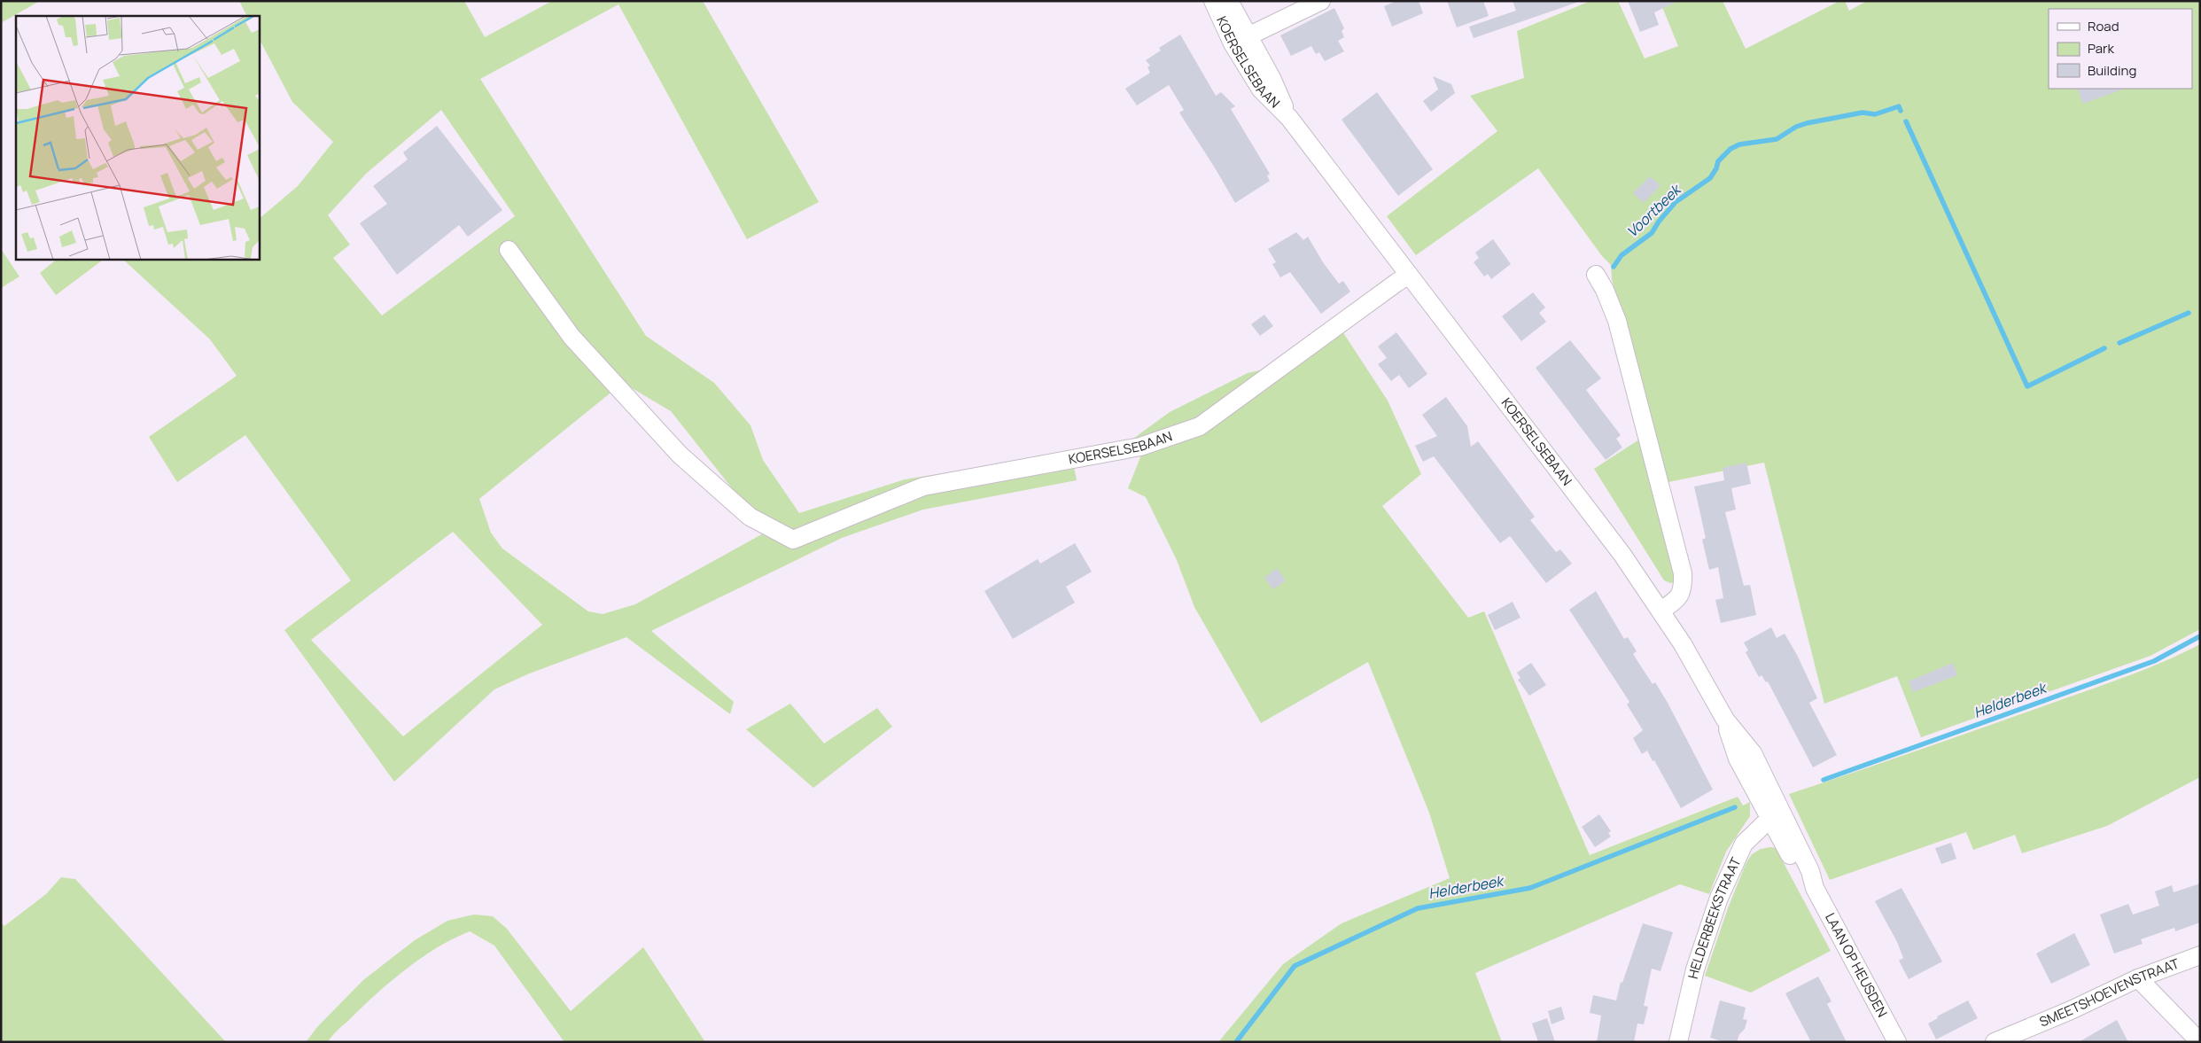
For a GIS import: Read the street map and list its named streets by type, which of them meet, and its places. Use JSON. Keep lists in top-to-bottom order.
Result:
{
  "streets": {
    "street": [
      "KOERSELSEBAAN",
      "HELDERBEEKSTRAAT",
      "LAAN OP HEUSDEN",
      "SMEETSHOEVENSTRAAT"
    ]
  },
  "crossings": [
    ["KOERSELSEBAAN", "HELDERBEEKSTRAAT"],
    ["KOERSELSEBAAN", "LAAN OP HEUSDEN"],
    ["HELDERBEEKSTRAAT", "LAAN OP HEUSDEN"]
  ],
  "water": ["Voortbeek", "Helderbeek"],
  "legend": ["Road", "Park", "Building"]
}
